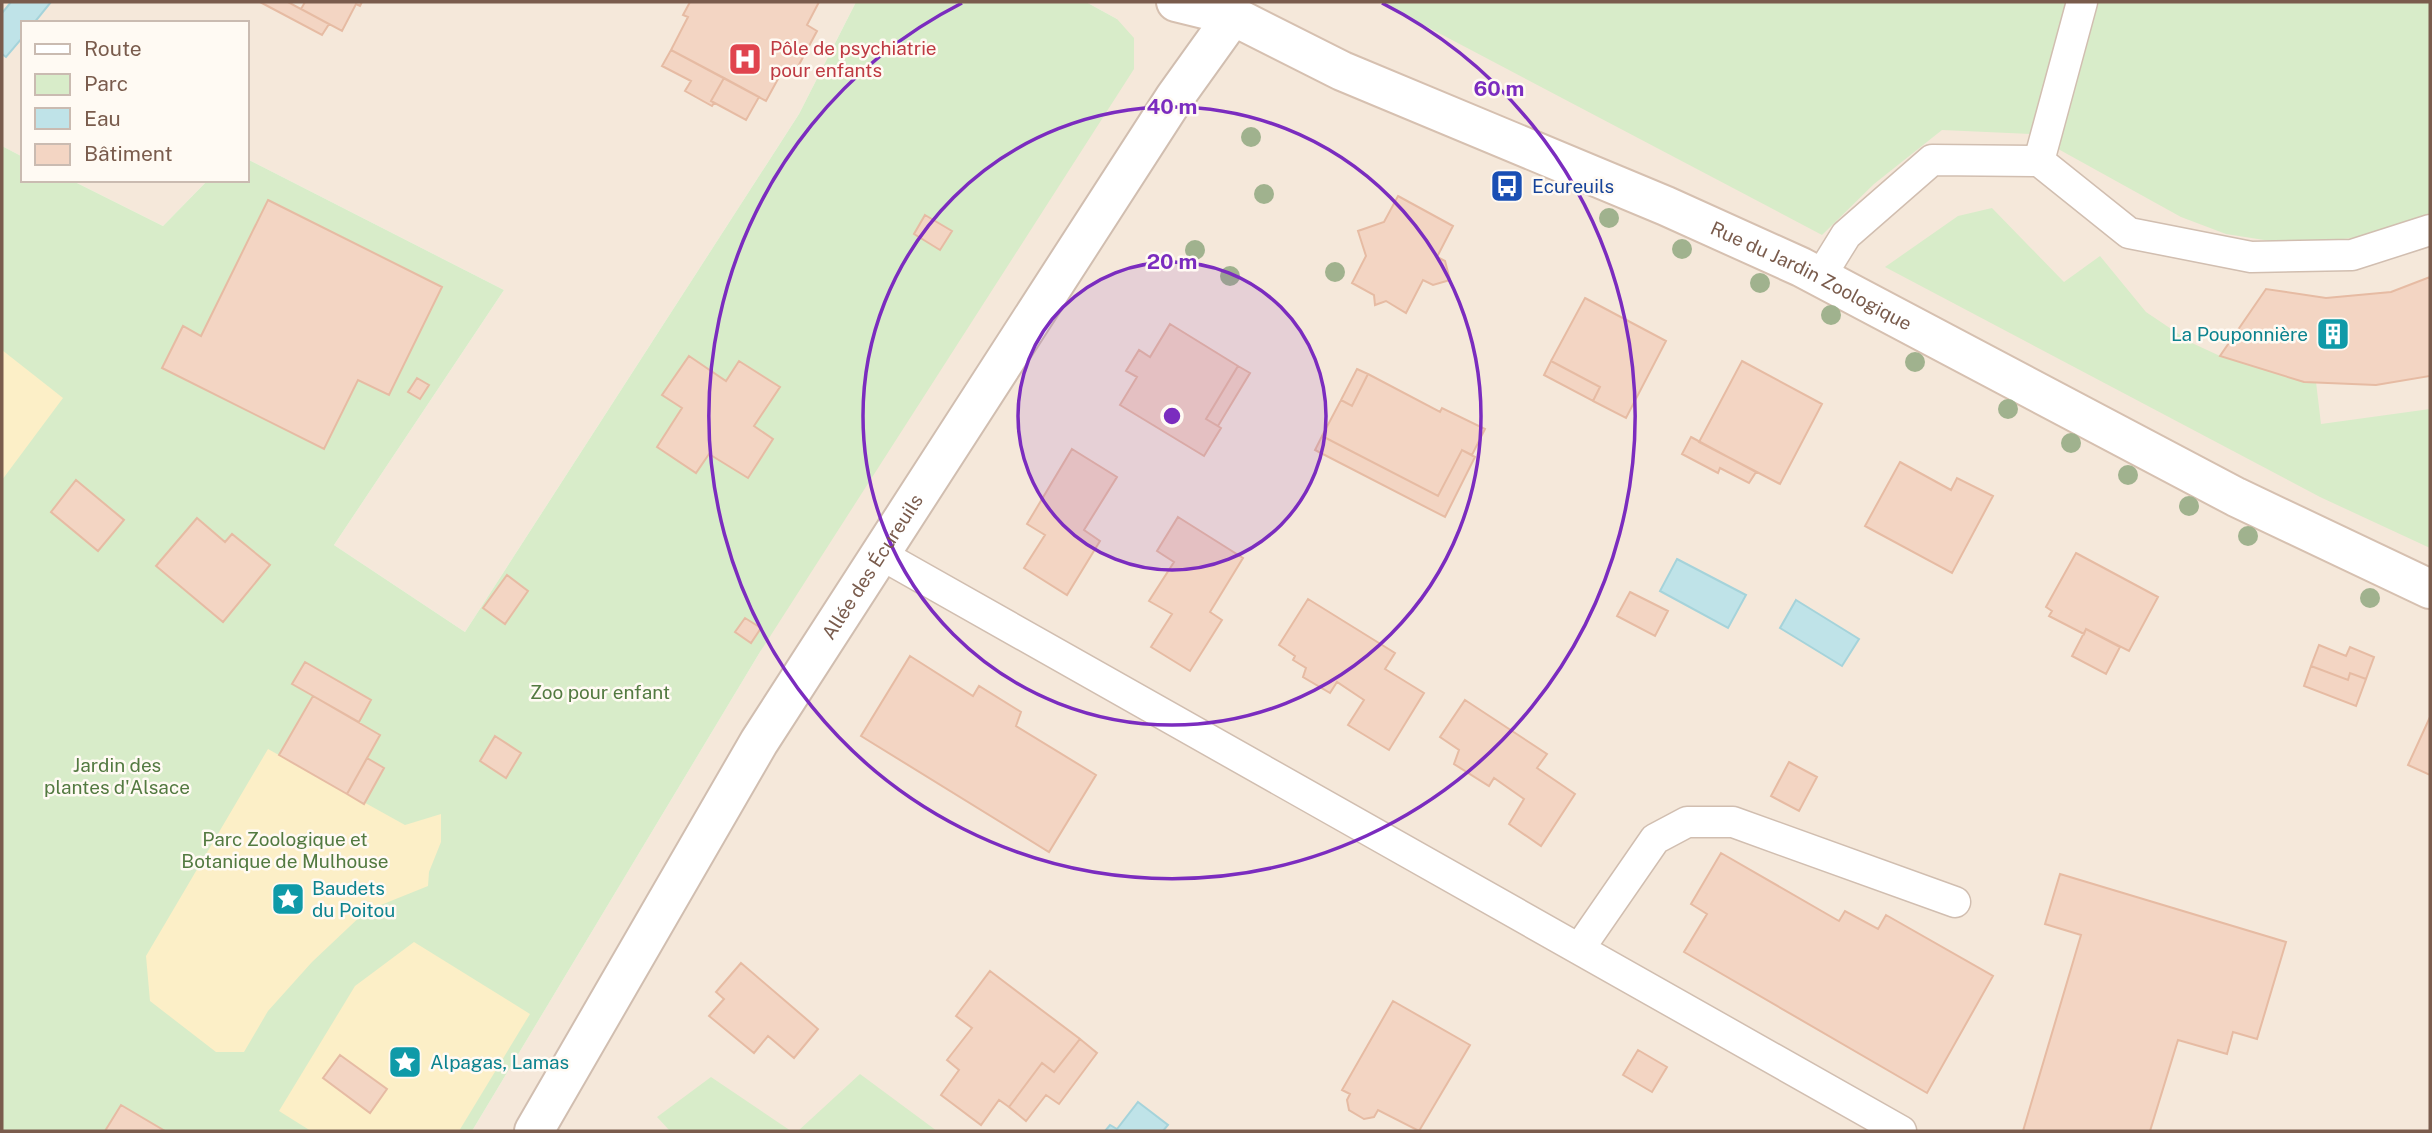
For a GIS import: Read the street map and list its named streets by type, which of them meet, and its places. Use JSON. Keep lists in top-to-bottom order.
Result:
{
  "streets": {
    "main road": ["Rue du Jardin Zoologique", "Allée des Écureuils"]
  },
  "crossings": [
    ["Rue du Jardin Zoologique", "Allée des Écureuils"]
  ],
  "parks": ["Zoo pour enfant", "Jardin des plantes d'Alsace", "Parc Zoologique et Botanique de Mulhouse"],
  "places": {
    "hospital": ["Pôle de psychiatrie pour enfants"],
    "bus stop": ["Ecureuils"],
    "building": ["La Pouponnière"],
    "place": ["Baudets du Poitou", "Alpagas, Lamas"]
  },
  "legend": [
    "Route",
    "Parc",
    "Eau",
    "Bâtiment"
  ],
  "rings": ["60 m", "40 m", "20 m"]
}
